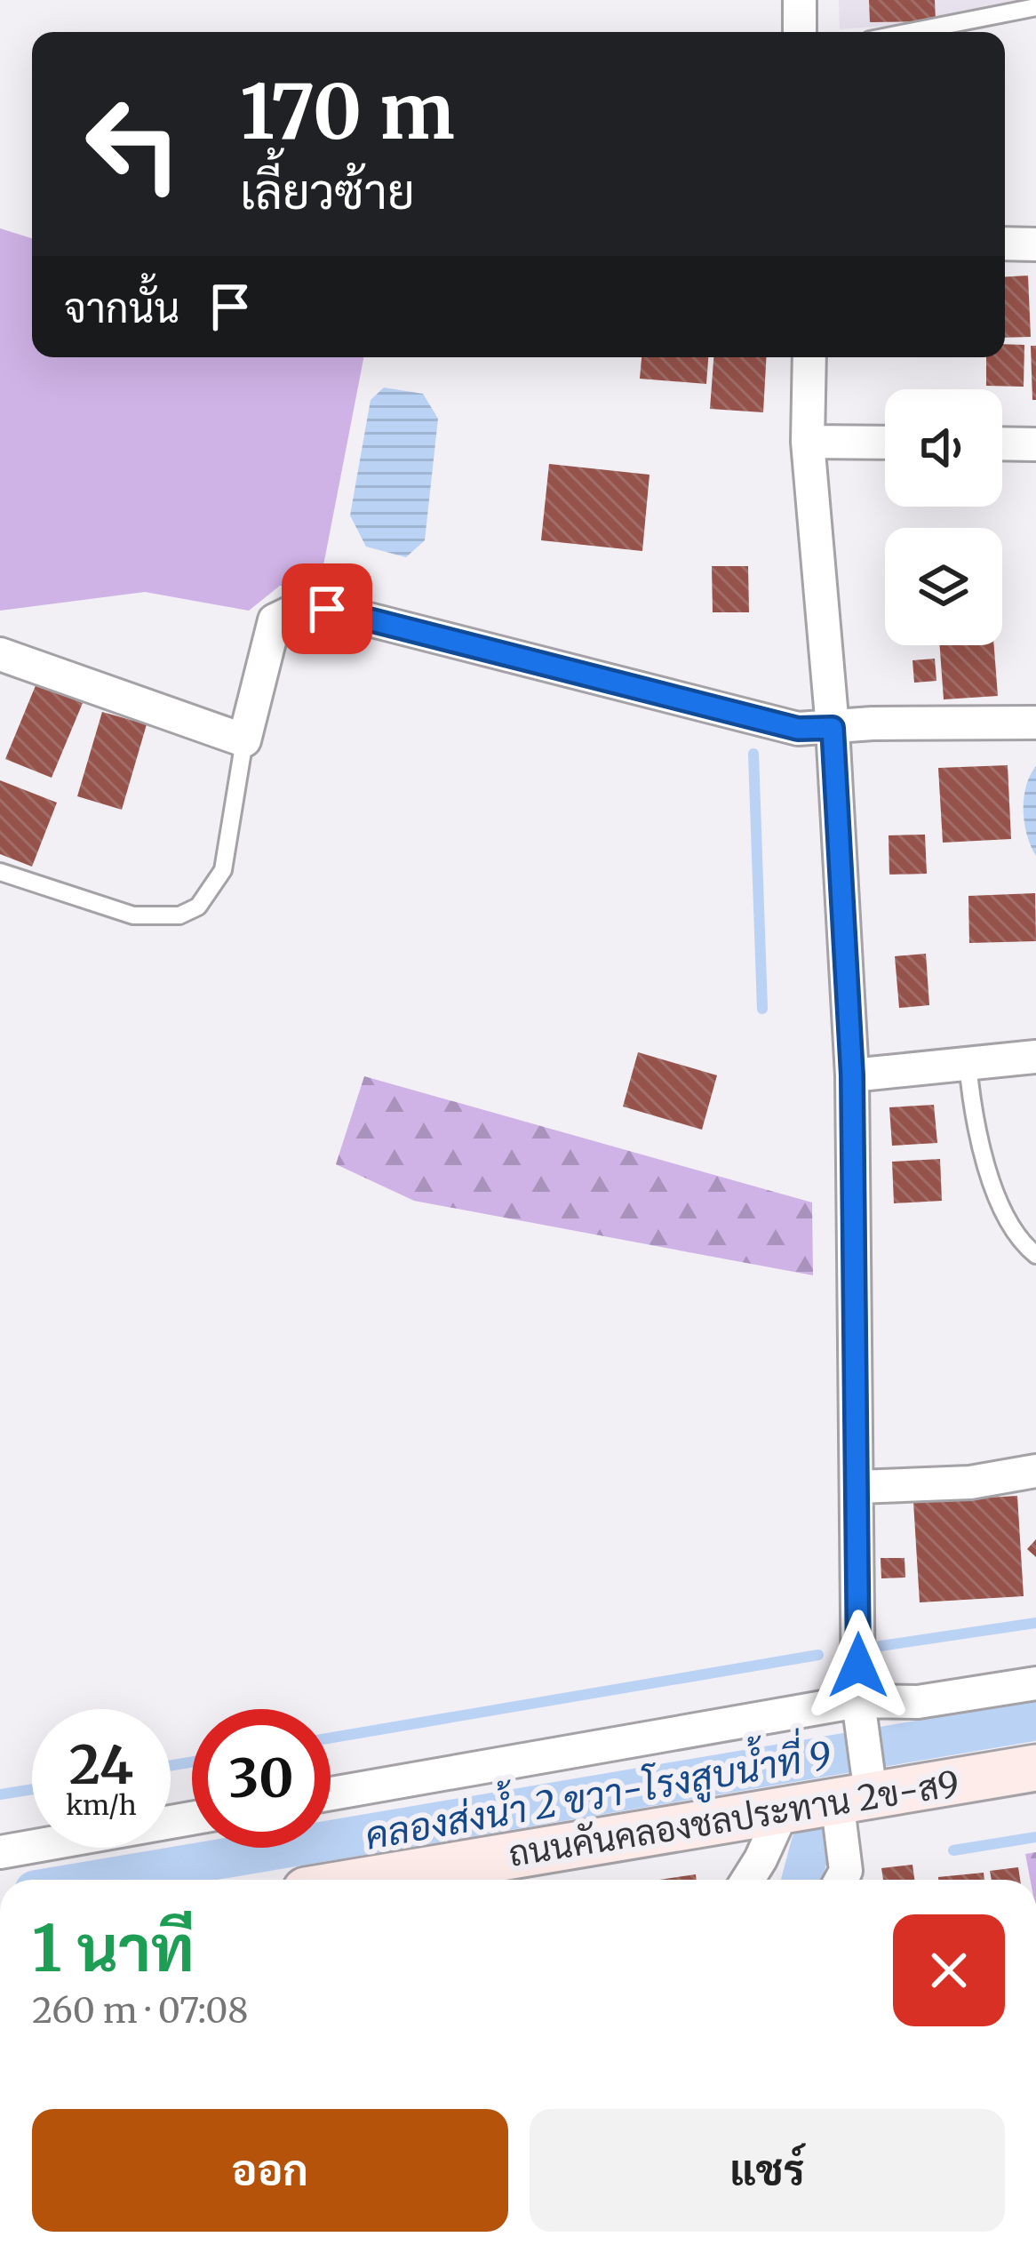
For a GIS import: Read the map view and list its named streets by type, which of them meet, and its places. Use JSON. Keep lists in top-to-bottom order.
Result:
{
  "streets": {
    "street": ["ถนนคันคลองชลประทาน 2ข-ส9"]
  },
  "water": ["คลองส่งน้ำ 2 ขวา-โรงสูบน้ำที่ 9"],
  "page": {
    "turn": ["170 m", "เลี้ยวซ้าย"],
    "then": "จากนั้น",
    "speed": "24 km/h",
    "limit": "30",
    "heading": ["1 นาที", "260 m · 07:08"],
    "buttons": ["ออก", "แชร์"]
  }
}
